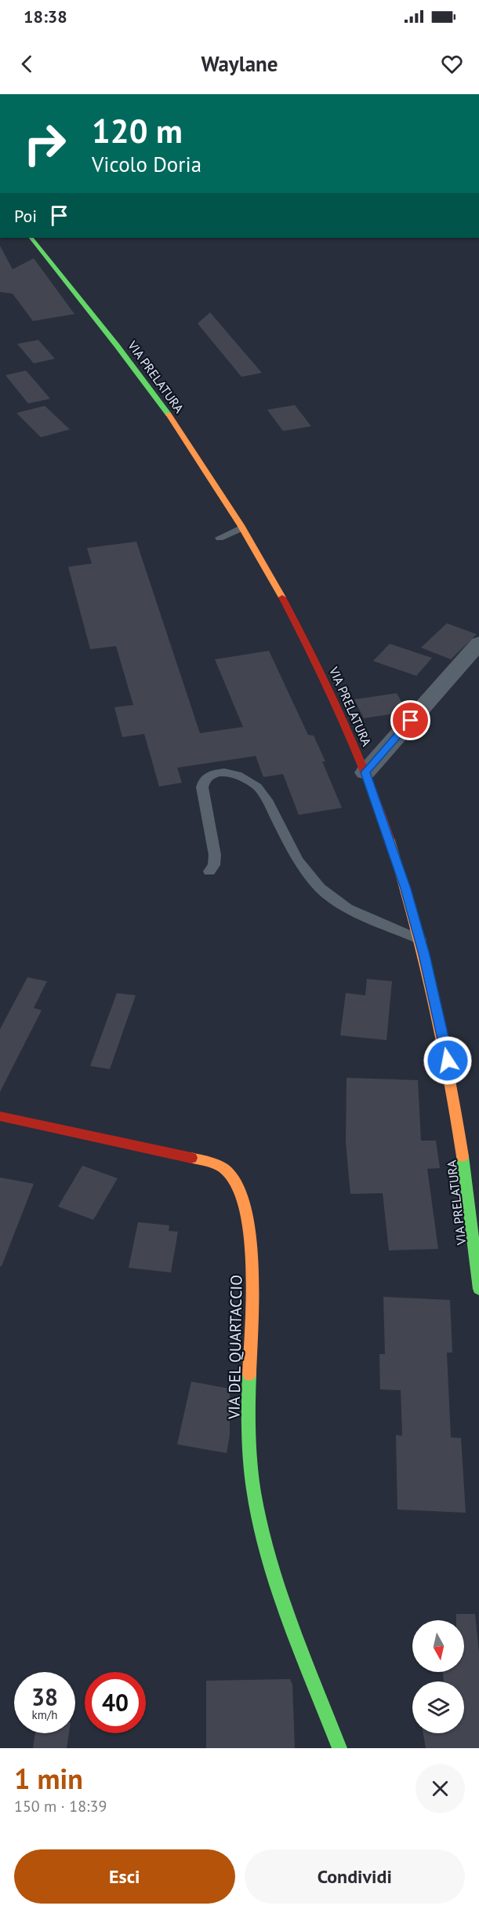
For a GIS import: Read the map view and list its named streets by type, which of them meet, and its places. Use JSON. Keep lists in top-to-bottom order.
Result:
{
  "streets": {
    "street": ["VIA PRELATURA", "VIA DEL QUARTACCIO"]
  },
  "north": "bottom",
  "page": {
    "status": "18:38",
    "header": "Waylane",
    "turn": ["120 m", "Vicolo Doria"],
    "then": "Poi",
    "speed": "38 km/h",
    "limit": "40",
    "heading": ["1 min", "150 m · 18:39"],
    "buttons": ["Esci", "Condividi"]
  }
}
